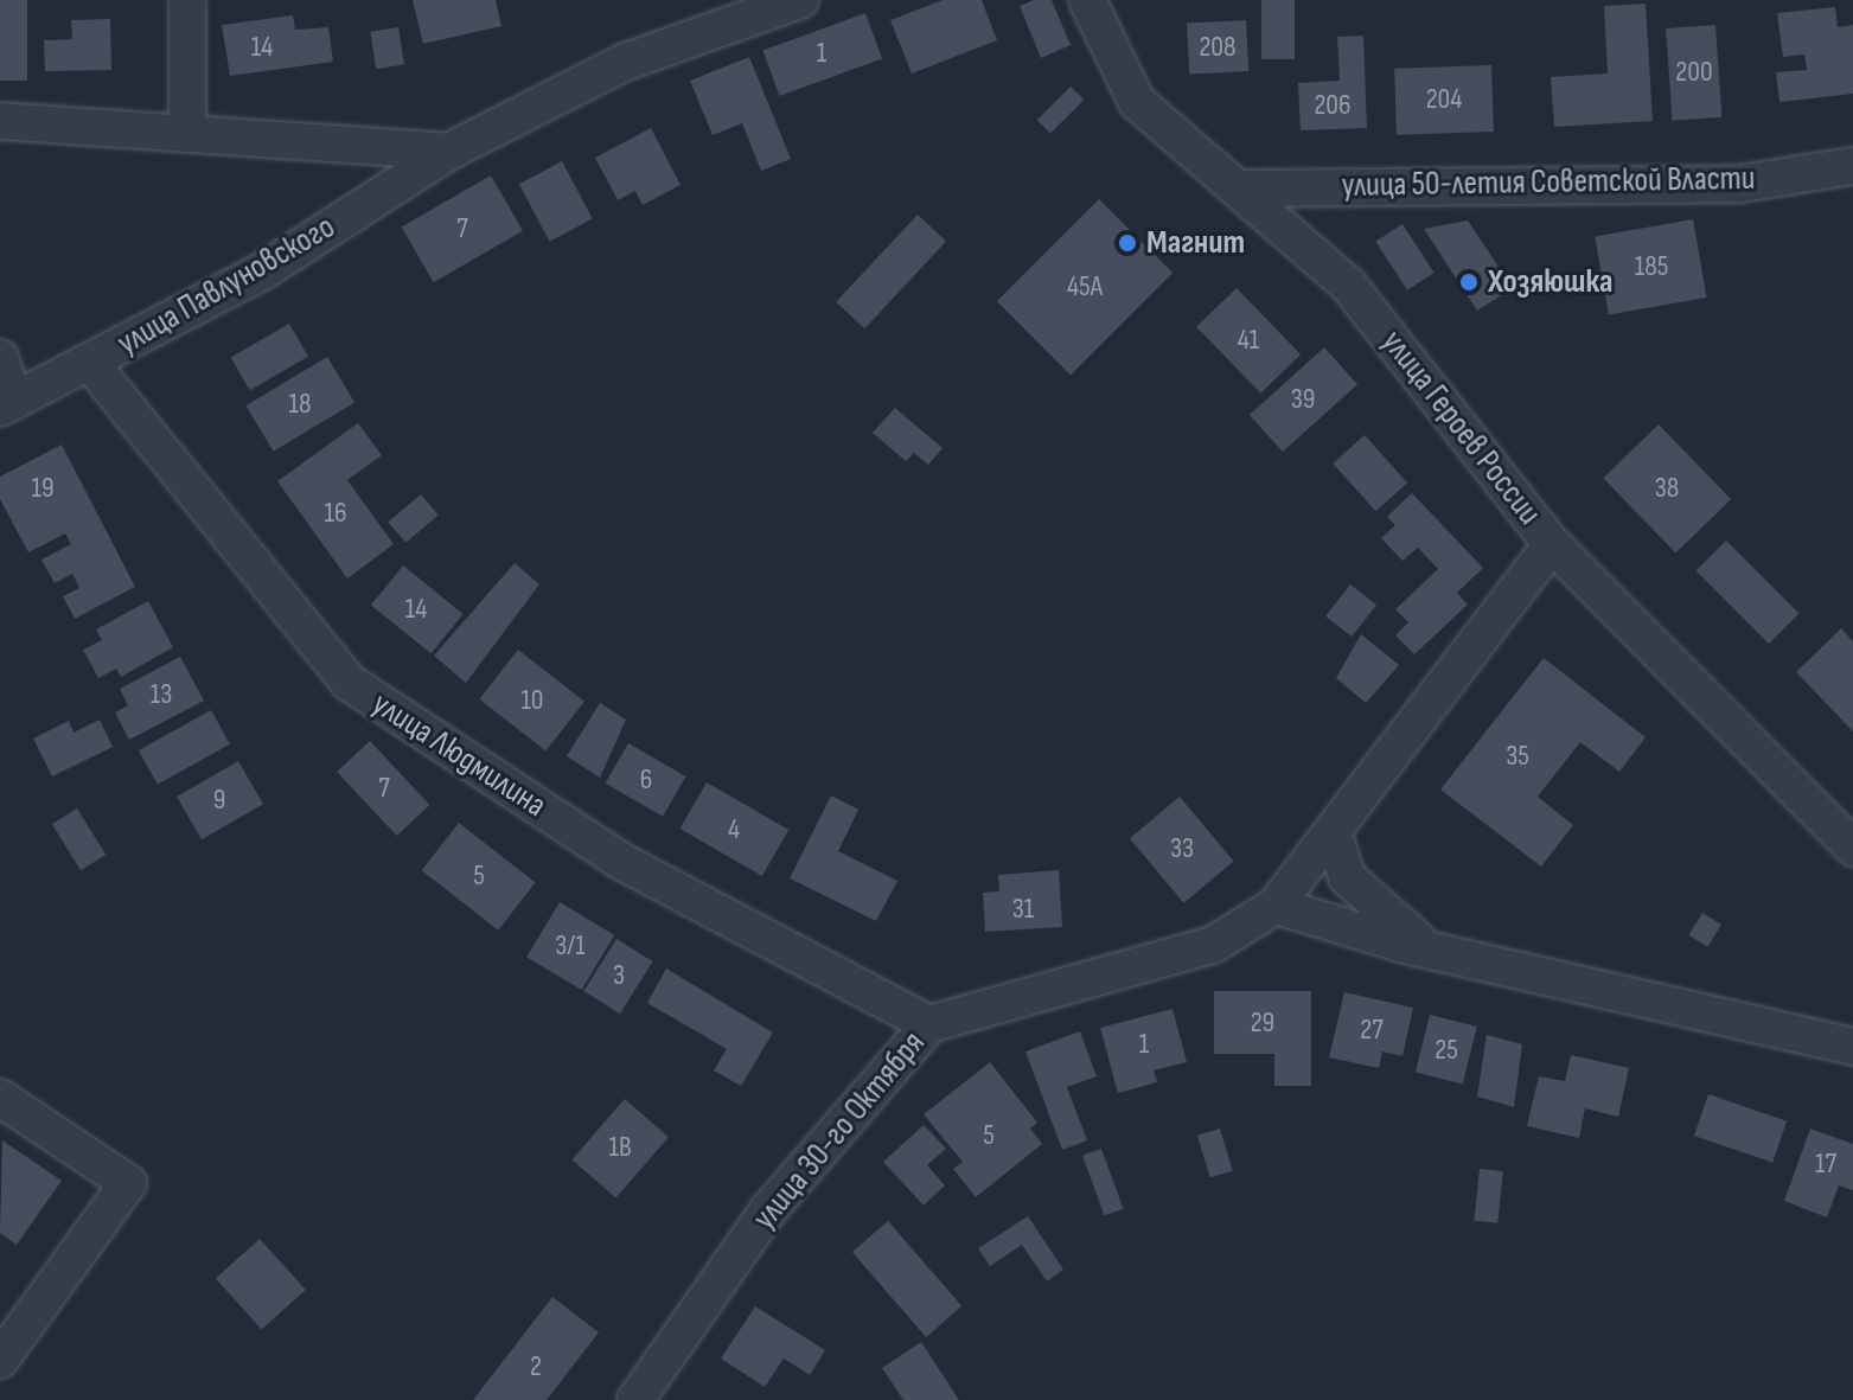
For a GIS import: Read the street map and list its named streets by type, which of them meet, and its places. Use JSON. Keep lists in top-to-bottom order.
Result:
{
  "streets": {
    "street": [
      "улица 50-летия Советской Власти",
      "улица Павлуновского",
      "улица Героев России",
      "улица Людмилина",
      "улица 30-го Октября"
    ]
  },
  "crossings": [
    ["улица 50-летия Советской Власти", "улица Героев России"],
    ["улица Павлуновского", "улица Людмилина"],
    ["улица Людмилина", "улица 30-го Октября"]
  ],
  "places": ["Магнит", "Хозяюшка"],
  "house_numbers": [
    "14",
    "208",
    "1",
    "200",
    "204",
    "206",
    "7",
    "185",
    "45А",
    "41",
    "39",
    "18",
    "19",
    "38",
    "16",
    "14",
    "13",
    "10",
    "35",
    "6",
    "7",
    "9",
    "4",
    "33",
    "5",
    "31",
    "3/1",
    "3",
    "29",
    "27",
    "1",
    "25",
    "5",
    "1В",
    "17",
    "2"
  ]
}
